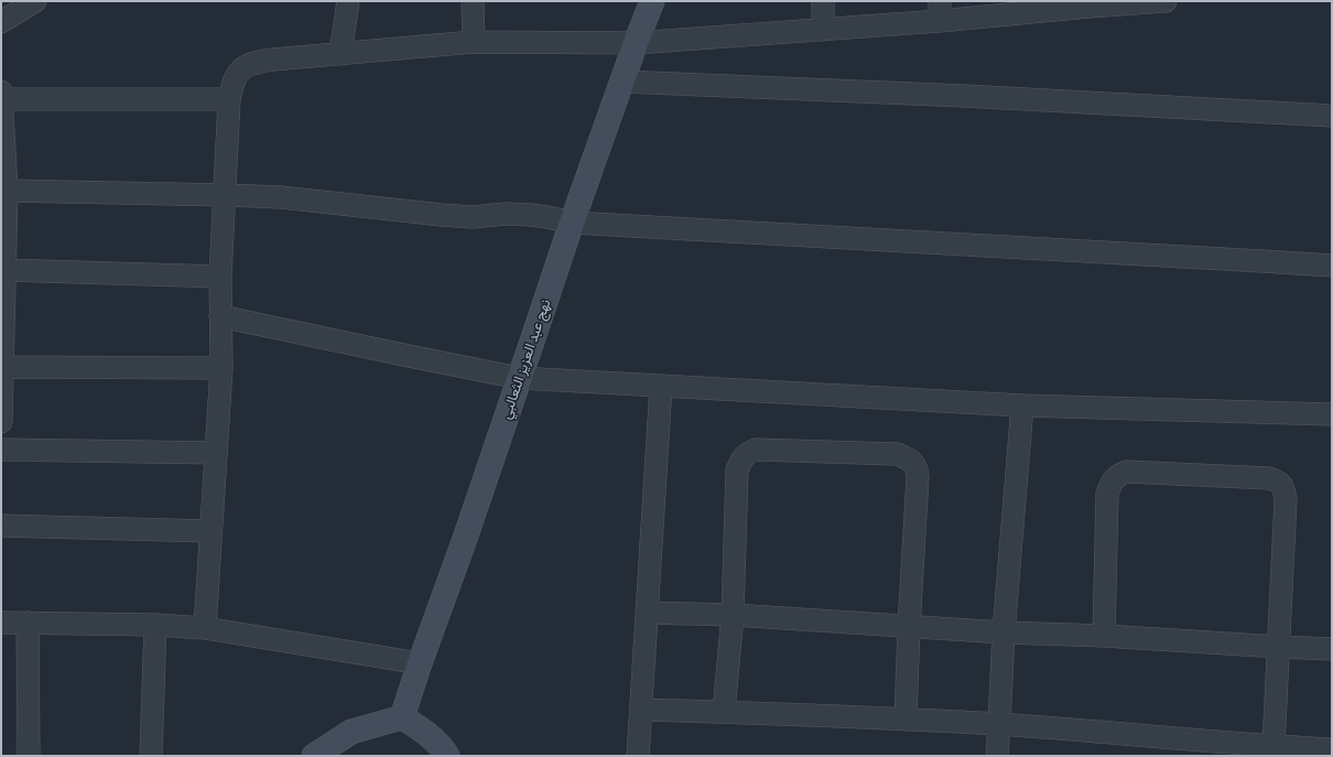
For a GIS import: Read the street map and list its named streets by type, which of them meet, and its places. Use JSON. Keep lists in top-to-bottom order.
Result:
{
  "streets": {
    "street": ["نهج عبد العزيز الثعالبي"]
  }
}
